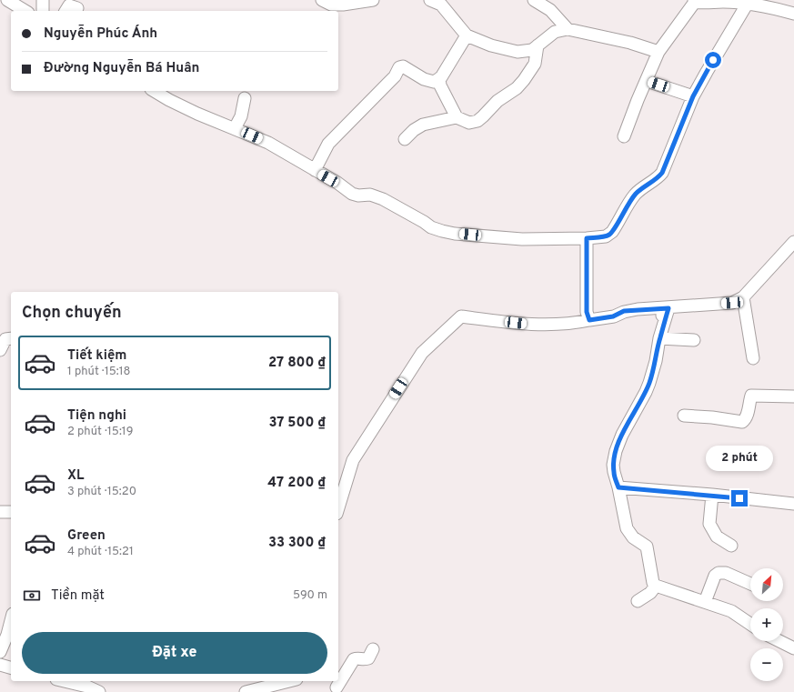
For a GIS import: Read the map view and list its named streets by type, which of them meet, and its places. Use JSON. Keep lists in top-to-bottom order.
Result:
{
  "north": "top right",
  "page": {
    "banner": ["Nguyễn Phúc Ánh", "Đường Nguyễn Bá Huân"],
    "heading": "Chọn chuyến",
    "list": [
      {
        "name": "Tiết kiệm",
        "note": "1 phút · 15:18",
        "value": "27 800 ₫"
      },
      {
        "name": "Tiện nghi",
        "note": "2 phút · 15:19",
        "value": "37 500 ₫"
      },
      {
        "name": "XL",
        "note": "3 phút · 15:20",
        "value": "47 200 ₫"
      },
      {
        "name": "Green",
        "note": "4 phút · 15:21",
        "value": "33 300 ₫"
      }
    ],
    "bubble": "2 phút",
    "map_buttons": ["+", "−"],
    "pay": ["Tiền mặt", "590 m"],
    "buttons": "Đặt xe"
  }
}
